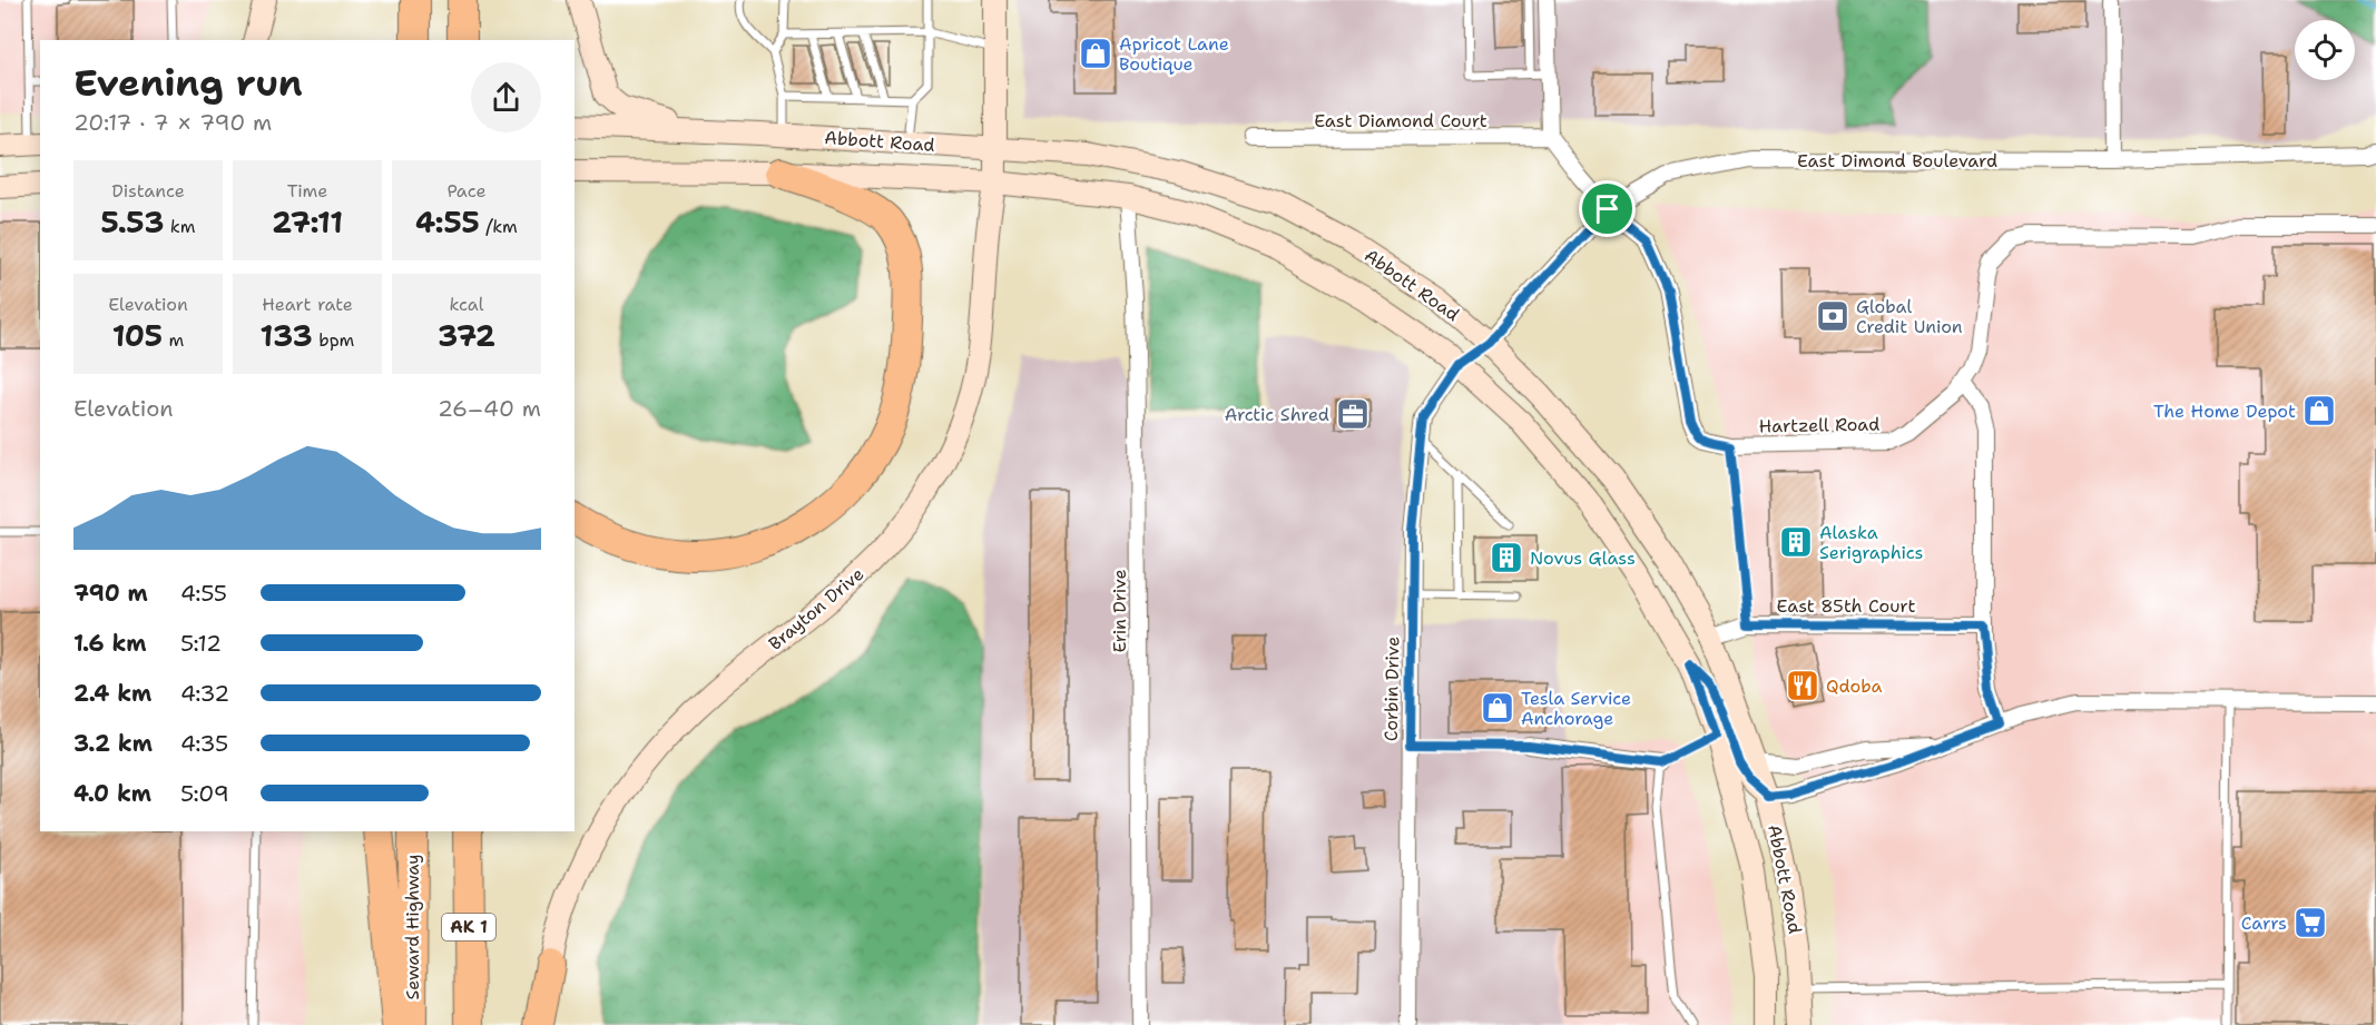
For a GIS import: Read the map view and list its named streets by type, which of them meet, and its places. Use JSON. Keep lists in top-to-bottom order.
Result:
{
  "streets": {
    "highway": ["Seward Highway", "AK 1"],
    "main road": ["Abbott Road", "Brayton Drive"],
    "street": [
      "East Diamond Court",
      "East Dimond Boulevard",
      "Hartzell Road",
      "East 85th Court",
      "Erin Drive",
      "Corbin Drive"
    ]
  },
  "crossings": [
    ["East Diamond Court", "Hartzell Road"],
    ["Abbott Road", "East Dimond Boulevard"],
    ["Abbott Road", "East 85th Court"],
    ["Abbott Road", "Brayton Drive"],
    ["Abbott Road", "Erin Drive"],
    ["Abbott Road", "Corbin Drive"],
    ["East Dimond Boulevard", "Hartzell Road"]
  ],
  "places": {
    "shop": ["Apricot Lane Boutique", "The Home Depot", "Tesla Service Anchorage"],
    "bank": ["Global Credit Union"],
    "office": ["Arctic Shred"],
    "building": ["Alaska Serigraphics", "Novus Glass"],
    "restaurant": ["Qdoba"],
    "supermarket": ["Carrs"]
  },
  "page": {
    "heading": ["Evening run", "20:17 · 7 × 790 m"],
    "stats": [
      ["Distance", "5.53 km"],
      ["Time", "27:11"],
      ["Pace", "4:55 /km"],
      ["Elevation", "105 m"],
      ["Heart rate", "133 bpm"],
      ["kcal", "372"]
    ],
    "chart": ["Elevation", "26–40 m"],
    "list": [
      {
        "name": "790 m",
        "note": "4:55"
      },
      {
        "name": "1.6 km",
        "note": "5:12"
      },
      {
        "name": "2.4 km",
        "note": "4:32"
      },
      {
        "name": "3.2 km",
        "note": "4:35"
      },
      {
        "name": "4.0 km",
        "note": "5:09"
      }
    ]
  }
}
